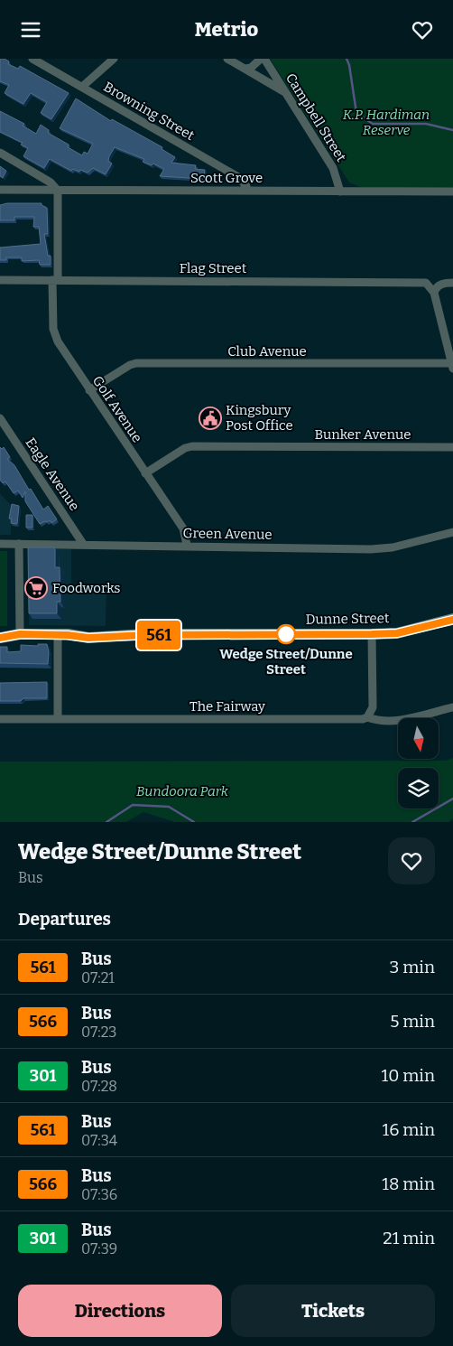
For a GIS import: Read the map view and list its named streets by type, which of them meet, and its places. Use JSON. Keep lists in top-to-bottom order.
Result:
{
  "streets": {
    "main road": ["Dunne Street"],
    "street": [
      "Browning Street",
      "Campbell Street",
      "Scott Grove",
      "Flag Street",
      "Club Avenue",
      "Golf Avenue",
      "Bunker Avenue",
      "Eagle Avenue",
      "Green Avenue",
      "The Fairway"
    ]
  },
  "crossings": [
    ["Browning Street", "Scott Grove"],
    ["Campbell Street", "Scott Grove"],
    ["Scott Grove", "Golf Avenue"],
    ["Flag Street", "Golf Avenue"],
    ["Club Avenue", "Golf Avenue"],
    ["Golf Avenue", "Bunker Avenue"],
    ["Golf Avenue", "Green Avenue"],
    ["Eagle Avenue", "Green Avenue"]
  ],
  "parks": ["K.P. Hardiman Reserve", "Bundoora Park"],
  "places": {
    "public building": ["Kingsbury Post Office"],
    "supermarket": ["Foodworks"],
    "other": ["Wedge Street/Dunne Street"]
  },
  "lines": ["bus line 561"],
  "north": "bottom",
  "page": {
    "header": "Metrio",
    "on_map": "561",
    "heading": [
      ["Wedge Street/Dunne Street", "Bus"],
      "Departures"
    ],
    "list": [
      {
        "mark": "561",
        "name": "Bus",
        "note": "07:21",
        "value": "3 min"
      },
      {
        "mark": "566",
        "name": "Bus",
        "note": "07:23",
        "value": "5 min"
      },
      {
        "mark": "301",
        "name": "Bus",
        "note": "07:28",
        "value": "10 min"
      },
      {
        "mark": "561",
        "name": "Bus",
        "note": "07:34",
        "value": "16 min"
      },
      {
        "mark": "566",
        "name": "Bus",
        "note": "07:36",
        "value": "18 min"
      },
      {
        "mark": "301",
        "name": "Bus",
        "note": "07:39",
        "value": "21 min"
      }
    ],
    "buttons": ["Directions", "Tickets"]
  }
}
